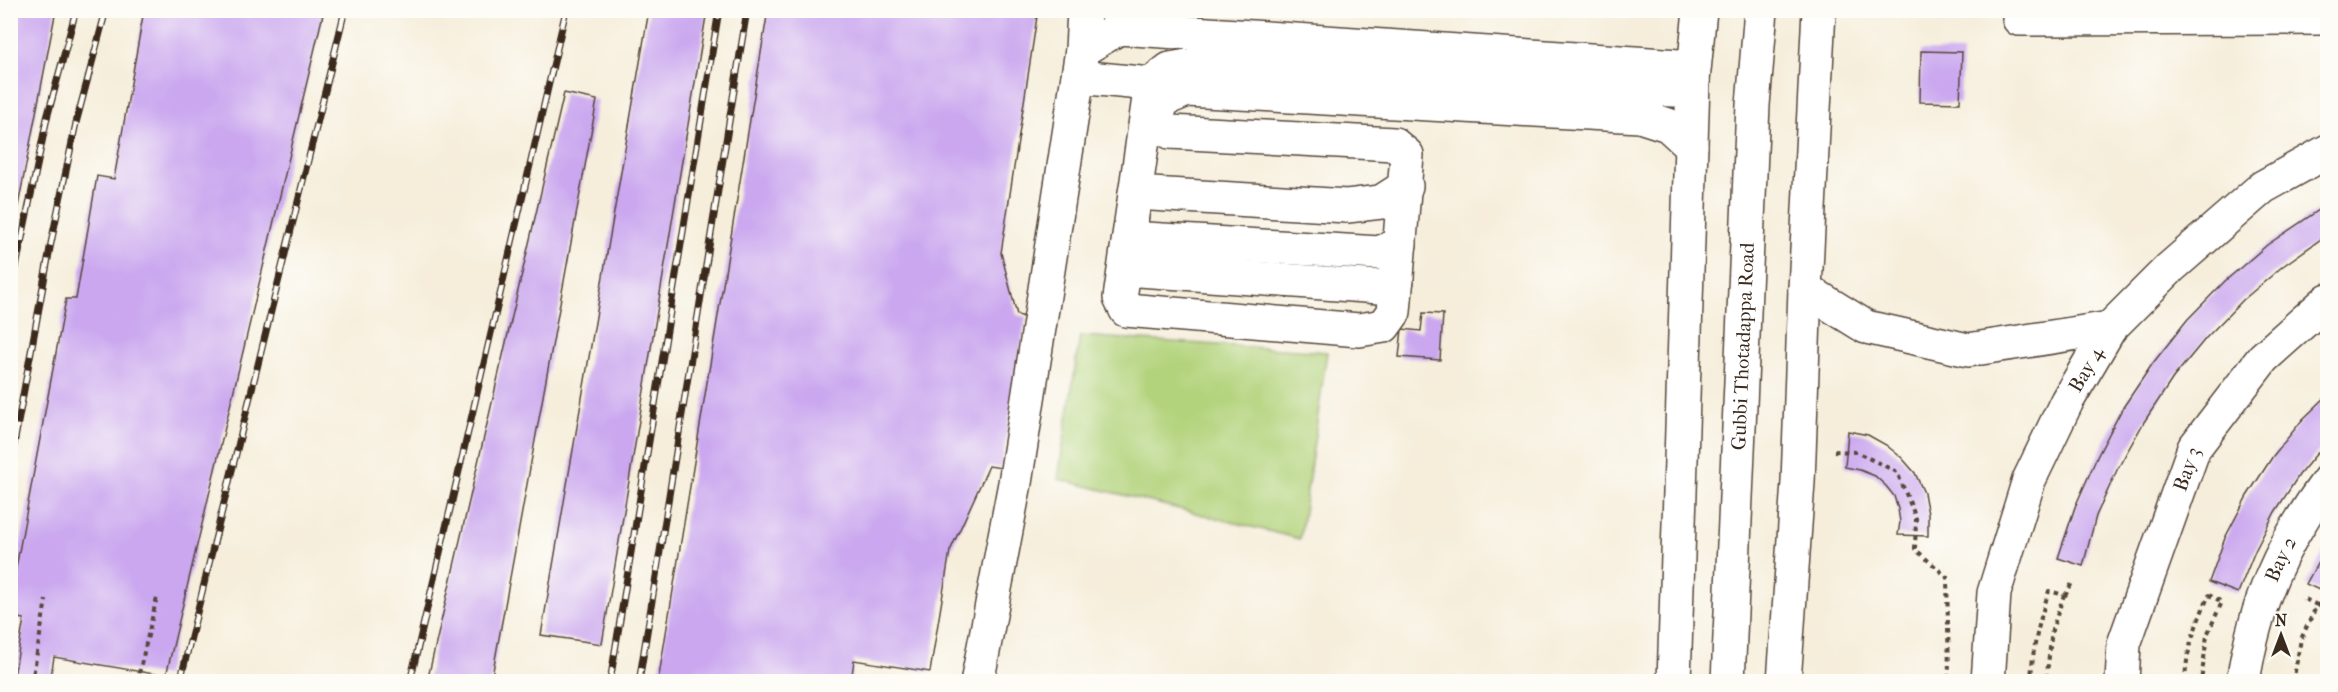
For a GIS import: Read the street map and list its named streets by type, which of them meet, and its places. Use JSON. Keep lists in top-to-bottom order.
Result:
{
  "streets": {
    "main road": [
      "Gubbi Thotadappa Road",
      "Bay 4",
      "Bay 3",
      "Bay 2"
    ]
  },
  "north": "top"
}
